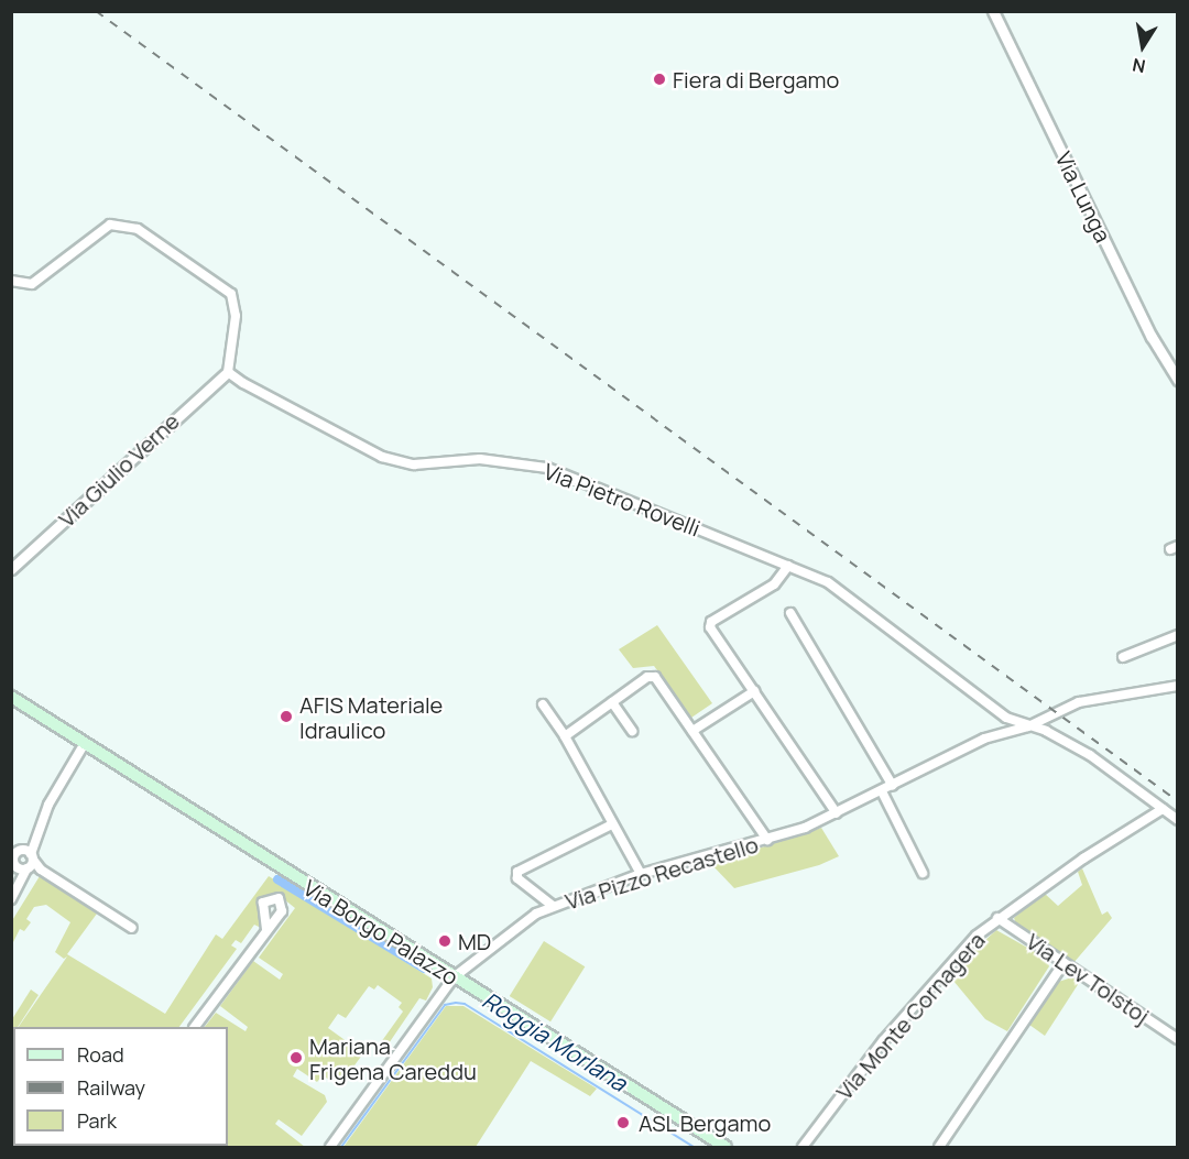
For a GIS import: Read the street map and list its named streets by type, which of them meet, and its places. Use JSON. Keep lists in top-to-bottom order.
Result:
{
  "streets": {
    "main road": ["Via Borgo Palazzo"],
    "street": [
      "Via Lunga",
      "Via Giulio Verne",
      "Via Pietro Rovelli",
      "Via Pizzo Recastello",
      "Via Lev Tolstoj",
      "Via Monte Cornagera"
    ]
  },
  "crossings": [
    ["Via Giulio Verne", "Via Pietro Rovelli"],
    ["Via Pietro Rovelli", "Via Pizzo Recastello"],
    ["Via Pietro Rovelli", "Via Monte Cornagera"],
    ["Via Pizzo Recastello", "Via Borgo Palazzo"],
    ["Via Lev Tolstoj", "Via Monte Cornagera"]
  ],
  "water": ["Roggia Morlana"],
  "places": [
    "Fiera di Bergamo",
    "AFIS Materiale Idraulico",
    "MD",
    "Mariana Frigena Careddu",
    "ASL Bergamo"
  ],
  "legend": ["Road", "Railway", "Park"],
  "north": "bottom"
}
